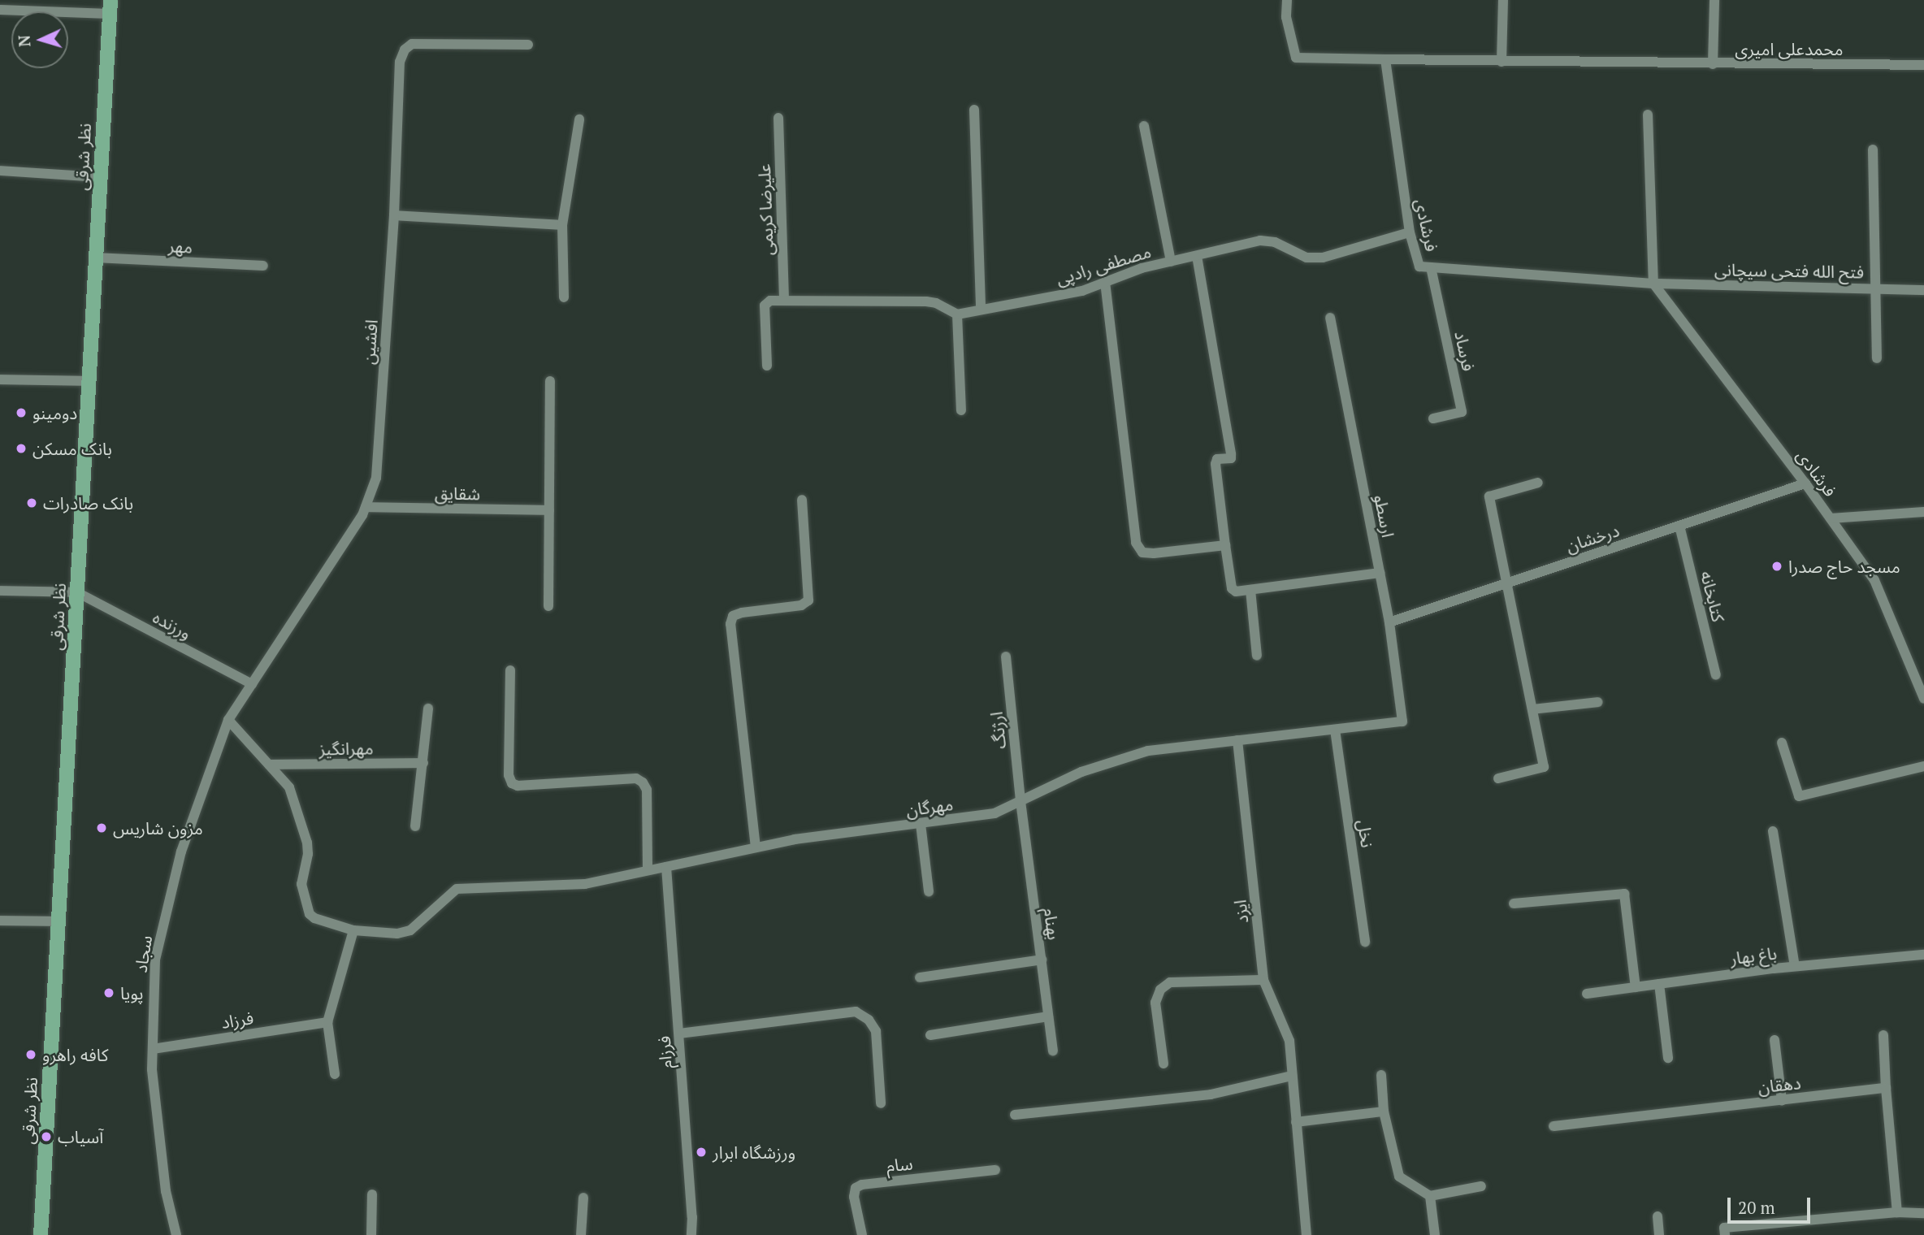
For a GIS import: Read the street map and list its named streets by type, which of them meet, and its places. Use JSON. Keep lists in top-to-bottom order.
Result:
{
  "streets": {
    "main road": ["نظر شرقی"],
    "street": [
      "محمدعلی امیری",
      "علیرضا کریمی",
      "فرشادی",
      "مهر",
      "مصطفی رادپی",
      "فتح الله فتحی سیچانی",
      "افشین",
      "فرساد",
      "شقایق",
      "ارسطو",
      "درخشان",
      "کتابخانه",
      "ورزنده",
      "ارژنگ",
      "مهرانگیز",
      "مهرگان",
      "نخل",
      "ایزد",
      "بهنام",
      "سجاد",
      "باغ بهار",
      "فرزاد",
      "فرزام",
      "دهقان",
      "سام"
    ]
  },
  "crossings": [
    ["نظر شرقی", "مهر"],
    ["نظر شرقی", "ورزنده"],
    ["فرشادی", "مصطفی رادپی"],
    ["فرشادی", "فتح الله فتحی سیچانی"],
    ["فرشادی", "فرساد"],
    ["فرشادی", "درخشان"],
    ["افشین", "شقایق"],
    ["افشین", "ورزنده"],
    ["افشین", "سجاد"],
    ["ارسطو", "درخشان"],
    ["ارسطو", "مهرگان"],
    ["درخشان", "کتابخانه"],
    ["ارژنگ", "مهرگان"],
    ["ارژنگ", "بهنام"],
    ["مهرگان", "نخل"],
    ["مهرگان", "ایزد"],
    ["مهرگان", "بهنام"],
    ["مهرگان", "فرزام"],
    ["سجاد", "فرزاد"]
  ],
  "places": [
    "دومینو",
    "بانک مسکن",
    "بانک صادرات",
    "مسجد حاج صدرا",
    "مزون شاریس",
    "پویا",
    "کافه راهرو",
    "آسیاب",
    "ورزشگاه ابرار"
  ],
  "scale_bar": "20 m",
  "north": "left"
}
